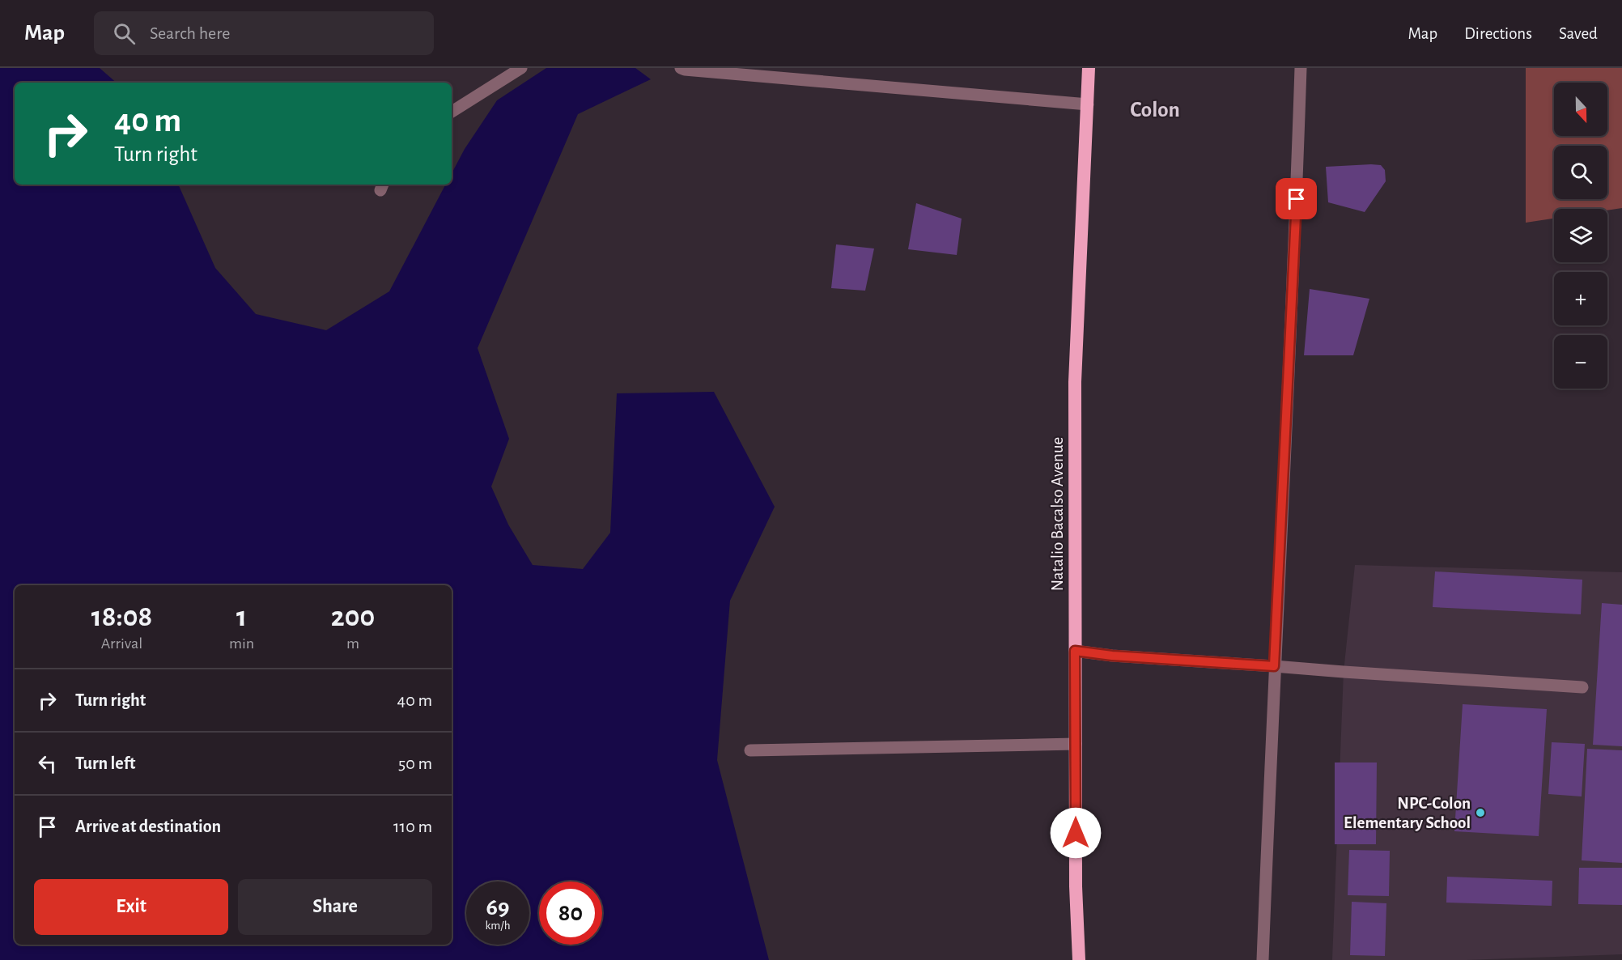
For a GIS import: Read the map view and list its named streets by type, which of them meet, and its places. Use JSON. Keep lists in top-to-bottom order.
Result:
{
  "streets": {
    "highway": ["Natalio Bacalso Avenue"]
  },
  "districts": ["Colon"],
  "places": ["NPC-Colon Elementary School"],
  "north": "bottom",
  "page": {
    "header": "Map",
    "search": "Search here",
    "nav": ["Map", "Directions", "Saved"],
    "map_buttons": ["+", "−"],
    "turn": ["40 m", "Turn right"],
    "eta": [
      "18:08",
      "Arrival",
      "1",
      "min",
      "200",
      "m"
    ],
    "list": [
      {
        "name": "Turn right",
        "value": "40 m"
      },
      {
        "name": "Turn left",
        "value": "50 m"
      },
      {
        "name": "Arrive at destination",
        "value": "110 m"
      }
    ],
    "buttons": ["Exit", "Share"],
    "speed": "69 km/h",
    "limit": "80"
  }
}
